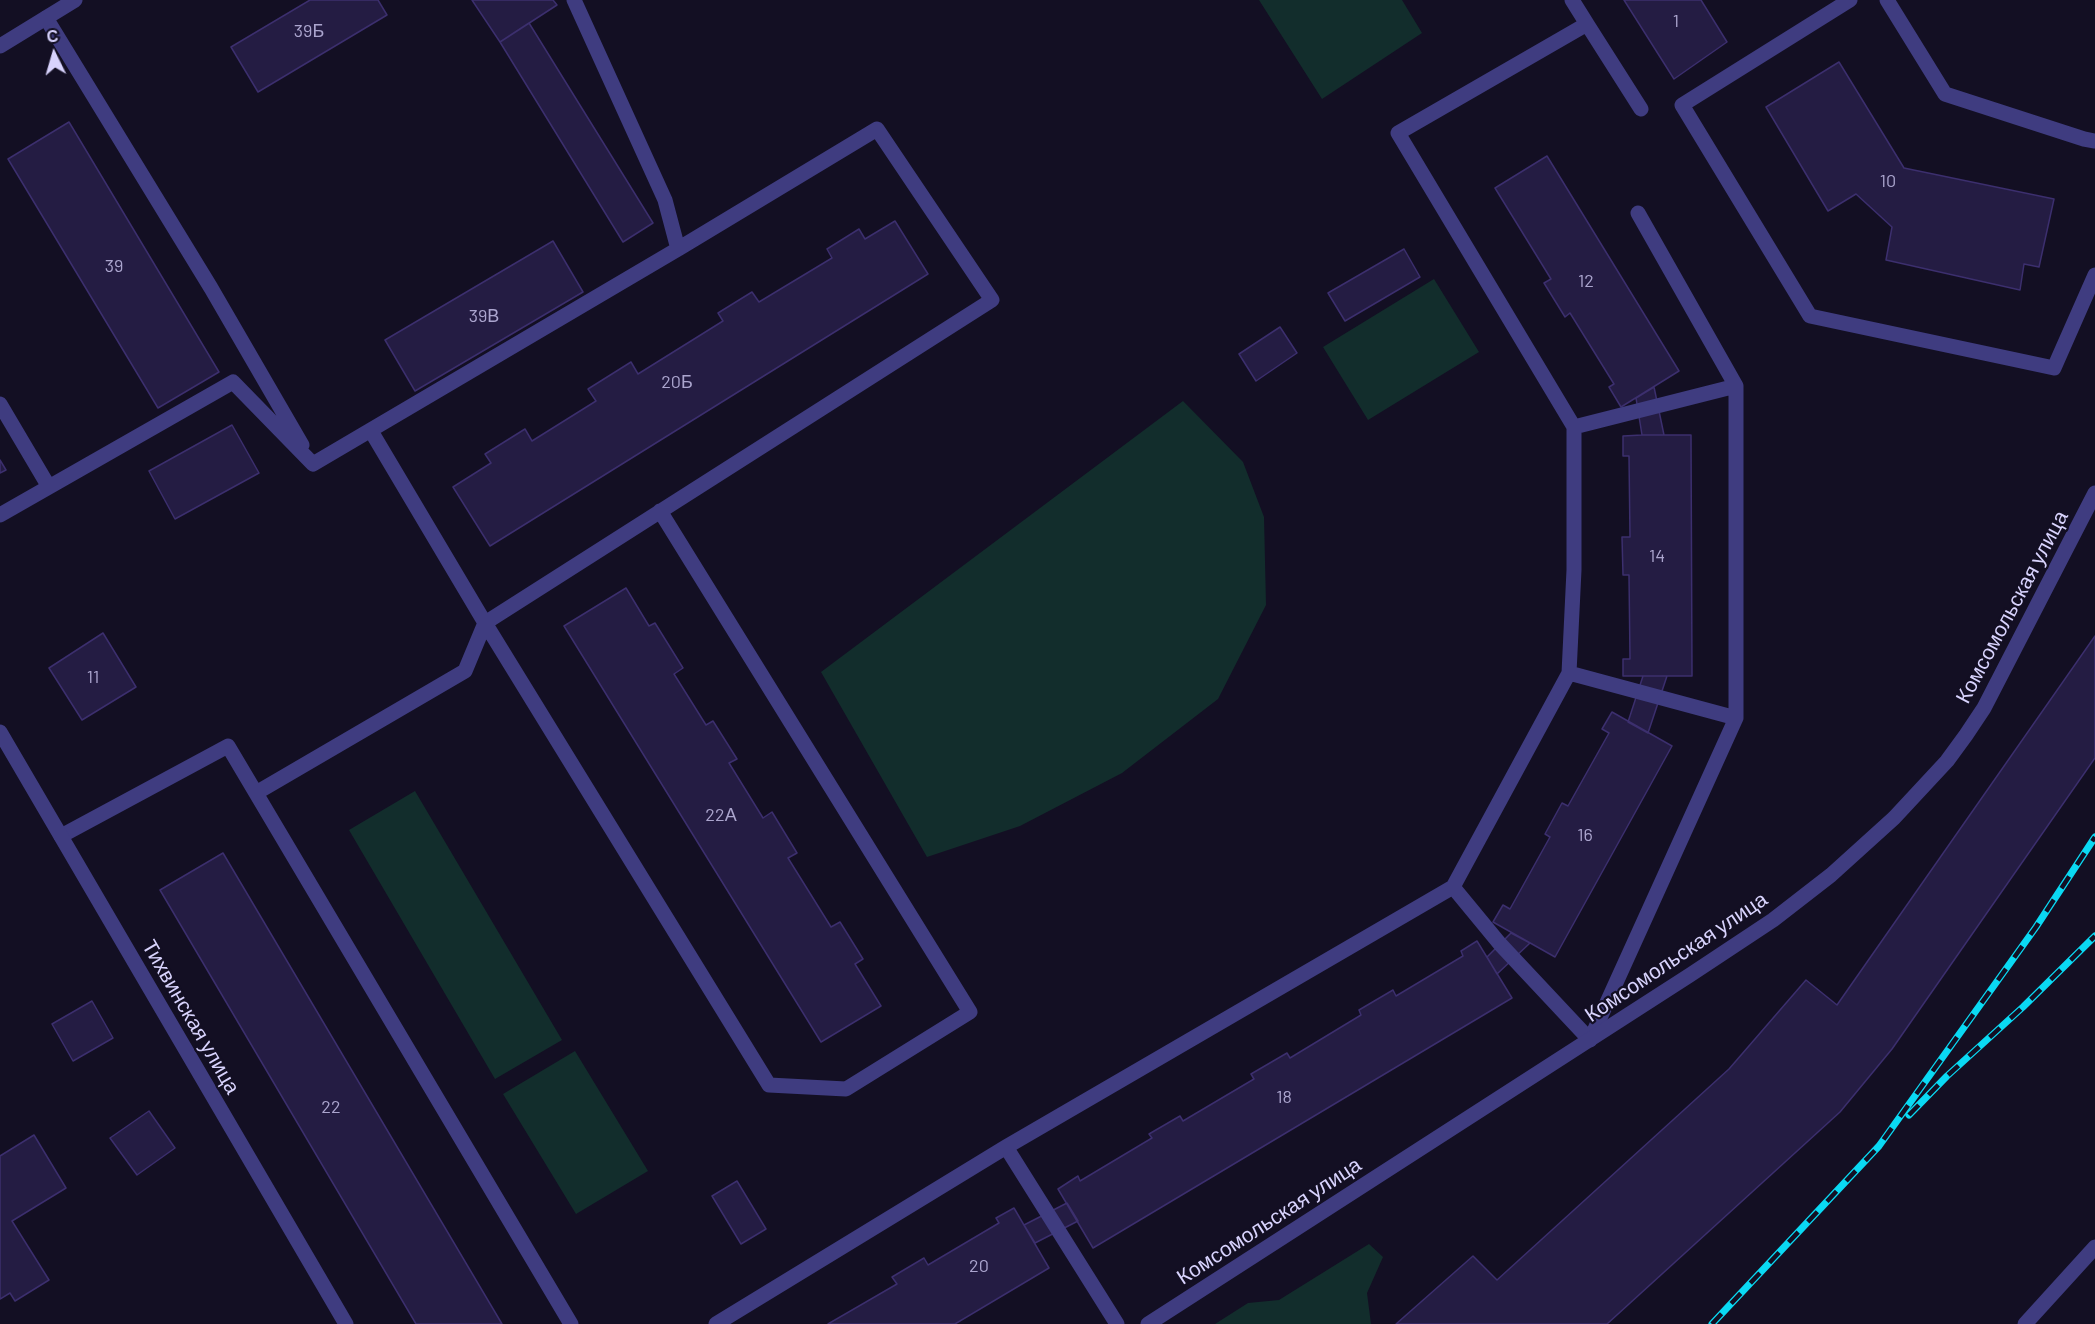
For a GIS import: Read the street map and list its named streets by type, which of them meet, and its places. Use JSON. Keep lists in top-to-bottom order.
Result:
{
  "streets": {
    "street": ["Комсомольская улица", "Тихвинская улица"]
  },
  "house_numbers": [
    "1",
    "39Б",
    "10",
    "39",
    "12",
    "39В",
    "20Б",
    "14",
    "11",
    "22А",
    "16",
    "18",
    "22",
    "20"
  ],
  "north": "top"
}
